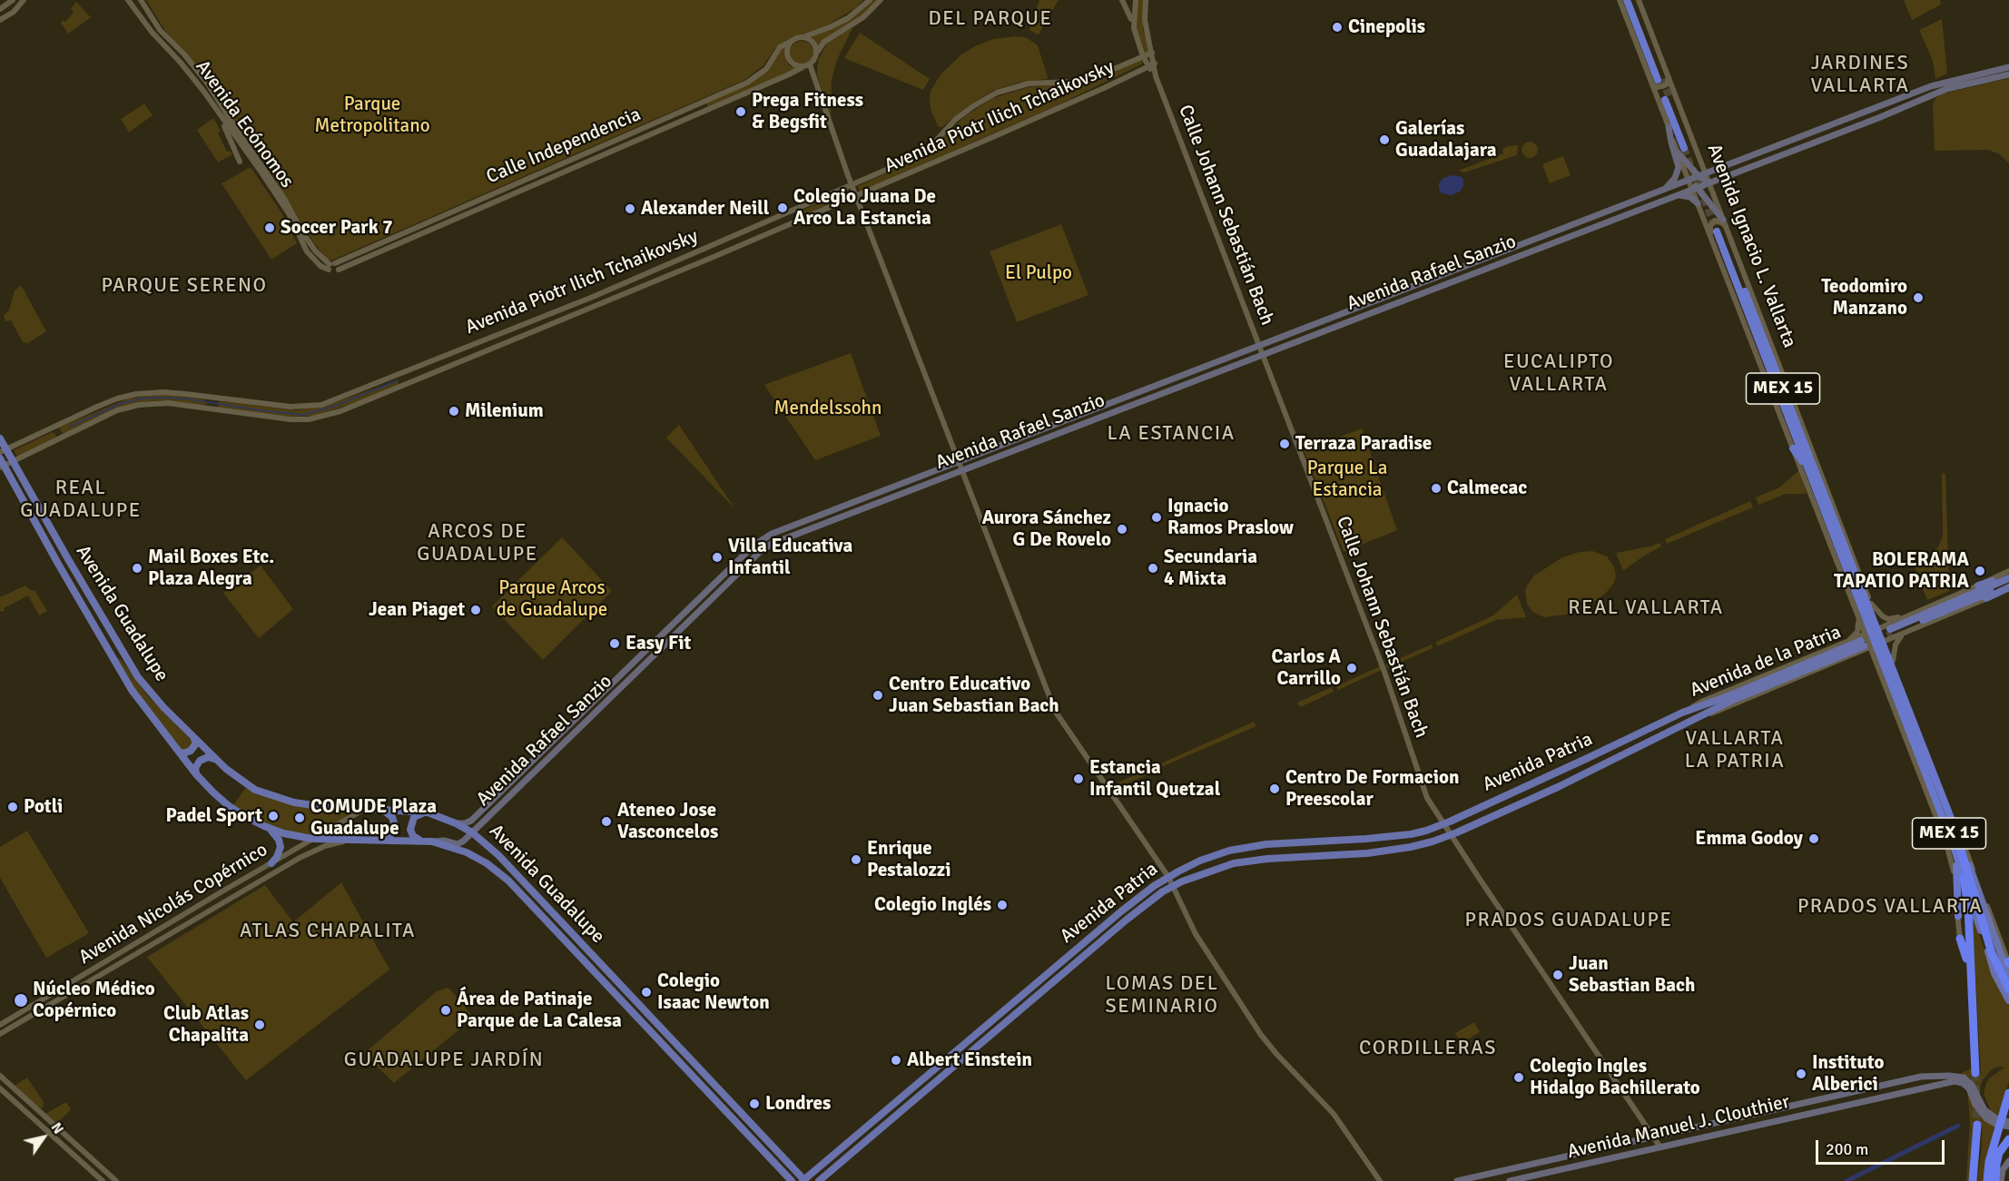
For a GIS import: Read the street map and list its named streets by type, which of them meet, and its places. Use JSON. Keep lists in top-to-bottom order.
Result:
{
  "streets": {
    "highway": ["Avenida Ignacio L. Vallarta", "MEX 15"],
    "main road": [
      "Avenida Rafael Sanzio",
      "Avenida Guadalupe",
      "Avenida de la Patria",
      "Avenida Patria",
      "Avenida Manuel J. Clouthier"
    ],
    "street": [
      "Avenida Piotr Ilich Tchaikovsky",
      "Avenida Ecónomos",
      "Calle Independencia",
      "Calle Johann Sebastián Bach",
      "Avenida Nicolás Copérnico"
    ]
  },
  "crossings": [
    ["Avenida Piotr Ilich Tchaikovsky", "Calle Johann Sebastián Bach"],
    ["Avenida Piotr Ilich Tchaikovsky", "Avenida Guadalupe"],
    ["Avenida Ecónomos", "Calle Independencia"],
    ["Calle Johann Sebastián Bach", "Avenida Rafael Sanzio"],
    ["Calle Johann Sebastián Bach", "Avenida Patria"],
    ["Calle Johann Sebastián Bach", "Avenida Manuel J. Clouthier"],
    ["Avenida Ignacio L. Vallarta", "Avenida Rafael Sanzio"],
    ["Avenida Ignacio L. Vallarta", "Avenida de la Patria"],
    ["Avenida Rafael Sanzio", "Avenida Guadalupe"],
    ["Avenida Guadalupe", "Avenida Patria"],
    ["Avenida Guadalupe", "Avenida Nicolás Copérnico"],
    ["Avenida de la Patria", "Avenida Patria"]
  ],
  "districts": [
    "DEL PARQUE",
    "JARDINES VALLARTA",
    "PARQUE SERENO",
    "EUCALIPTO VALLARTA",
    "LA ESTANCIA",
    "REAL GUADALUPE",
    "ARCOS DE GUADALUPE",
    "REAL VALLARTA",
    "VALLARTA LA PATRIA",
    "PRADOS VALLARTA",
    "PRADOS GUADALUPE",
    "ATLAS CHAPALITA",
    "LOMAS DEL SEMINARIO",
    "CORDILLERAS",
    "GUADALUPE JARDÍN"
  ],
  "parks": [
    "Parque Metropolitano",
    "El Pulpo",
    "Mendelssohn",
    "Parque La Estancia",
    "Parque Arcos de Guadalupe"
  ],
  "places": [
    "Cinepolis",
    "Prega Fitness & Begsfit",
    "Galerías Guadalajara",
    "Colegio Juana De Arco La Estancia",
    "Alexander Neill",
    "Soccer Park 7",
    "Teodomiro Manzano",
    "Milenium",
    "Terraza Paradise",
    "Calmecac",
    "Ignacio Ramos Praslow",
    "Aurora Sánchez G De Rovelo",
    "Villa Educativa Infantil",
    "Mail Boxes Etc. Plaza Alegra",
    "Secundaria 4 Mixta",
    "BOLERAMA TAPATIO PATRIA",
    "Jean Piaget",
    "Easy Fit",
    "Carlos A Carrillo",
    "Centro Educativo Juan Sebastian Bach",
    "Estancia Infantil Quetzal",
    "Centro De Formacion Preescolar",
    "Potli",
    "Padel Sport",
    "COMUDE Plaza Guadalupe",
    "Ateneo Jose Vasconcelos",
    "Emma Godoy",
    "Enrique Pestalozzi",
    "Colegio Inglés",
    "Juan Sebastian Bach",
    "Colegio Isaac Newton",
    "Núcleo Médico Copérnico",
    "Área de Patinaje Parque de La Calesa",
    "Club Atlas Chapalita",
    "Albert Einstein",
    "Instituto Alberici",
    "Colegio Ingles Hidalgo Bachillerato",
    "Londres"
  ],
  "scale_bar": "200 m",
  "north": "top right"
}
